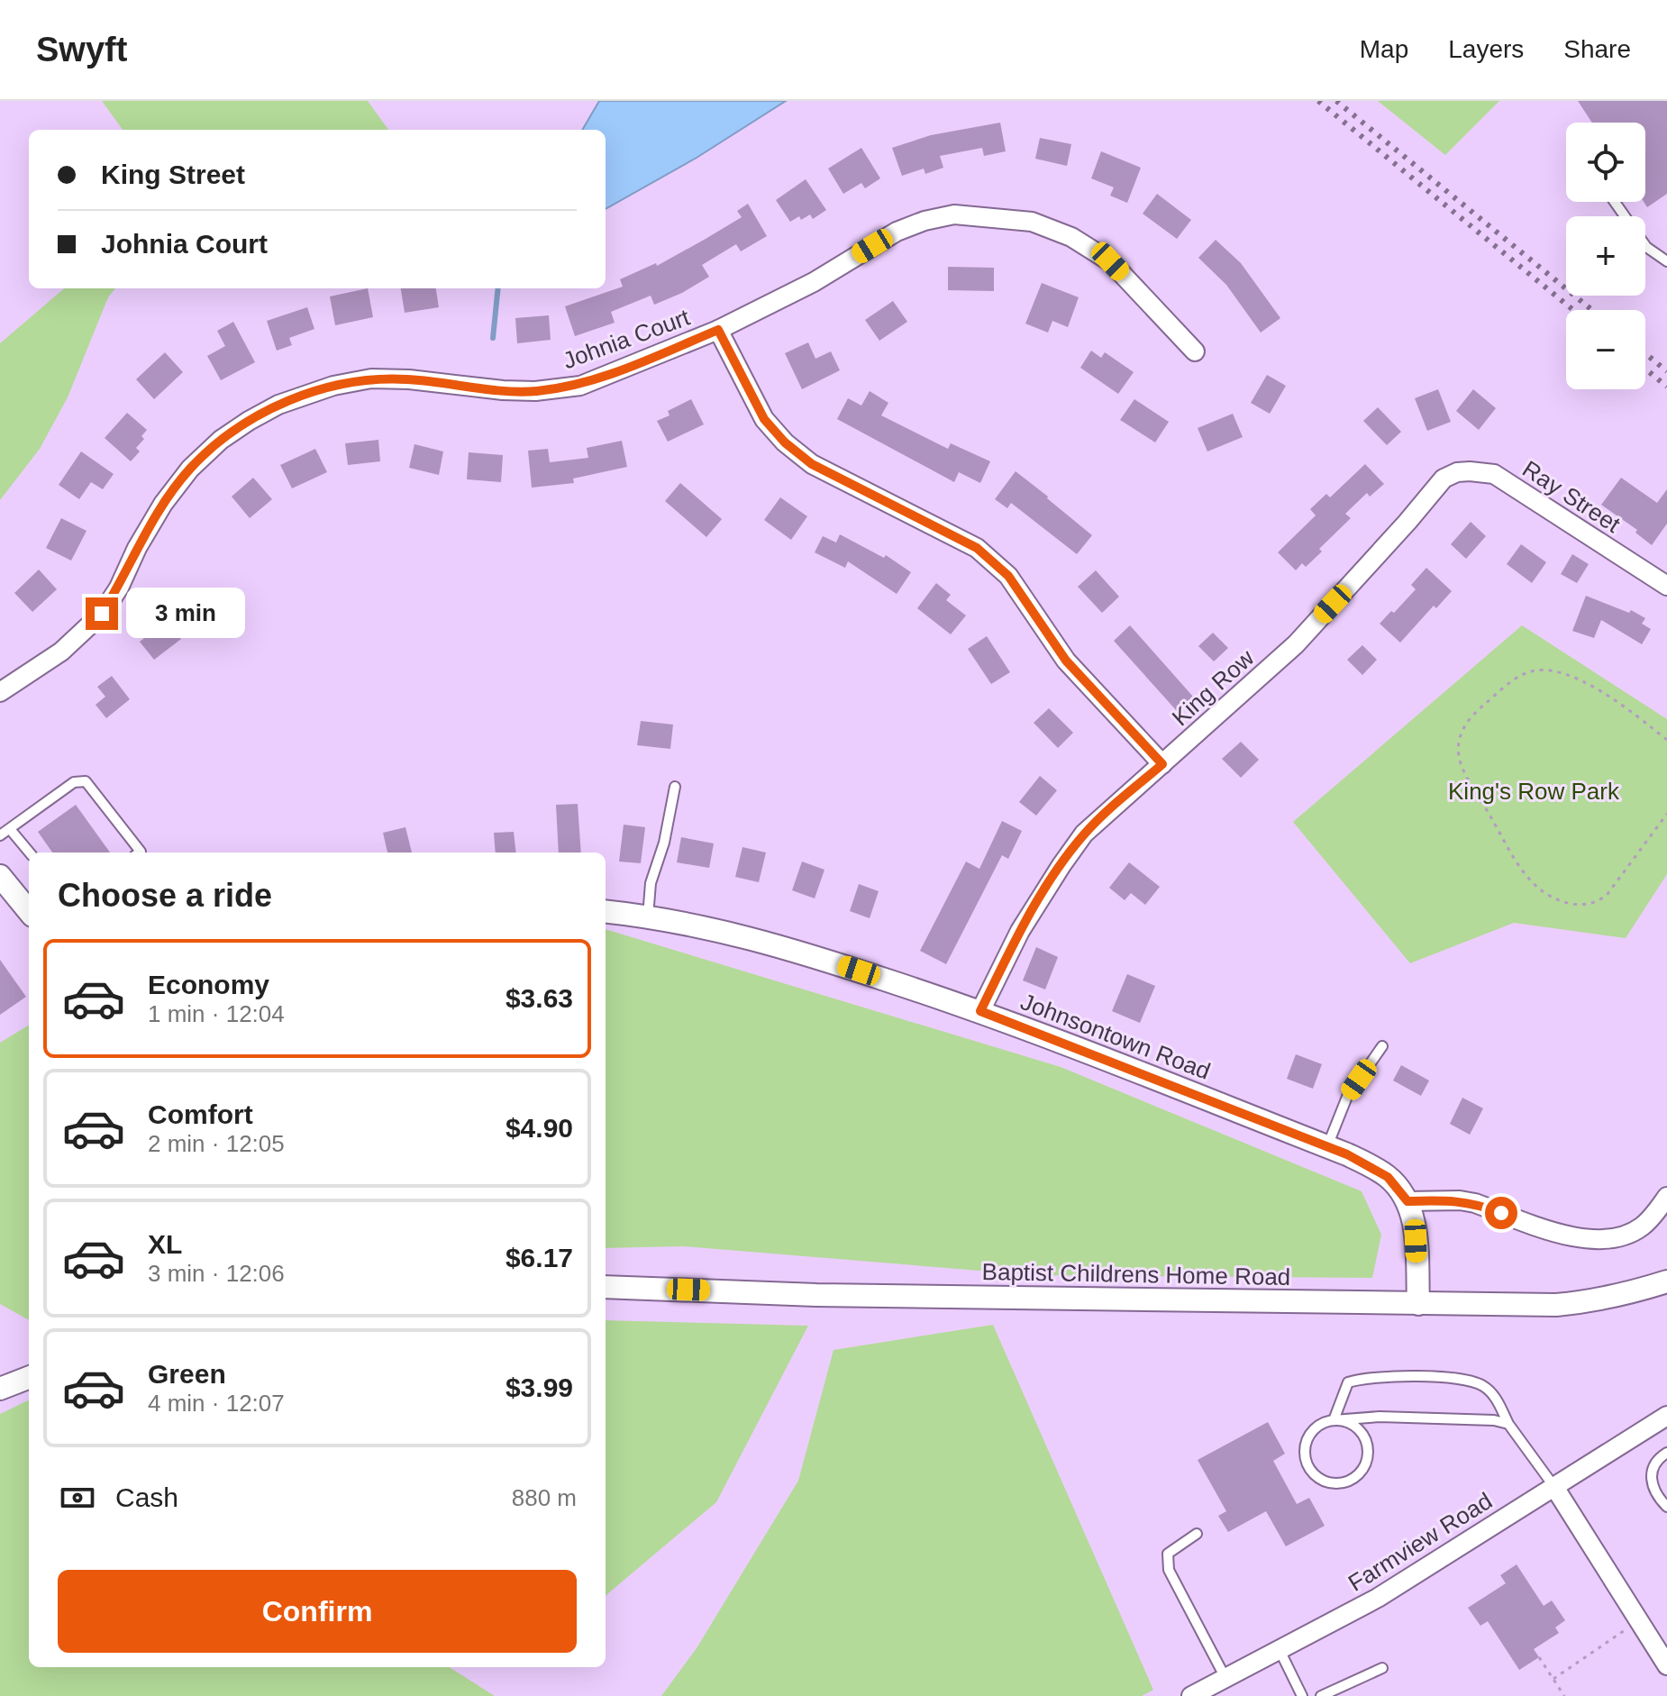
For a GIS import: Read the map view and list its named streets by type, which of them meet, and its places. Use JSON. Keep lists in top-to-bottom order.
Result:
{
  "streets": {
    "street": [
      "Johnia Court",
      "Ray Street",
      "King Row",
      "Johnsontown Road",
      "Baptist Childrens Home Road",
      "Farmview Road"
    ]
  },
  "crossings": [
    ["Ray Street", "King Row"],
    ["King Row", "Johnsontown Road"],
    ["Johnsontown Road", "Baptist Childrens Home Road"]
  ],
  "parks": ["King's Row Park"],
  "page": {
    "header": "Swyft",
    "nav": ["Map", "Layers", "Share"],
    "map_buttons": ["+", "−"],
    "banner": ["King Street", "Johnia Court"],
    "bubble": "3 min",
    "heading": "Choose a ride",
    "list": [
      {
        "name": "Economy",
        "note": "1 min · 12:04",
        "value": "$3.63"
      },
      {
        "name": "Comfort",
        "note": "2 min · 12:05",
        "value": "$4.90"
      },
      {
        "name": "XL",
        "note": "3 min · 12:06",
        "value": "$6.17"
      },
      {
        "name": "Green",
        "note": "4 min · 12:07",
        "value": "$3.99"
      }
    ],
    "pay": ["Cash", "880 m"],
    "buttons": "Confirm"
  }
}
